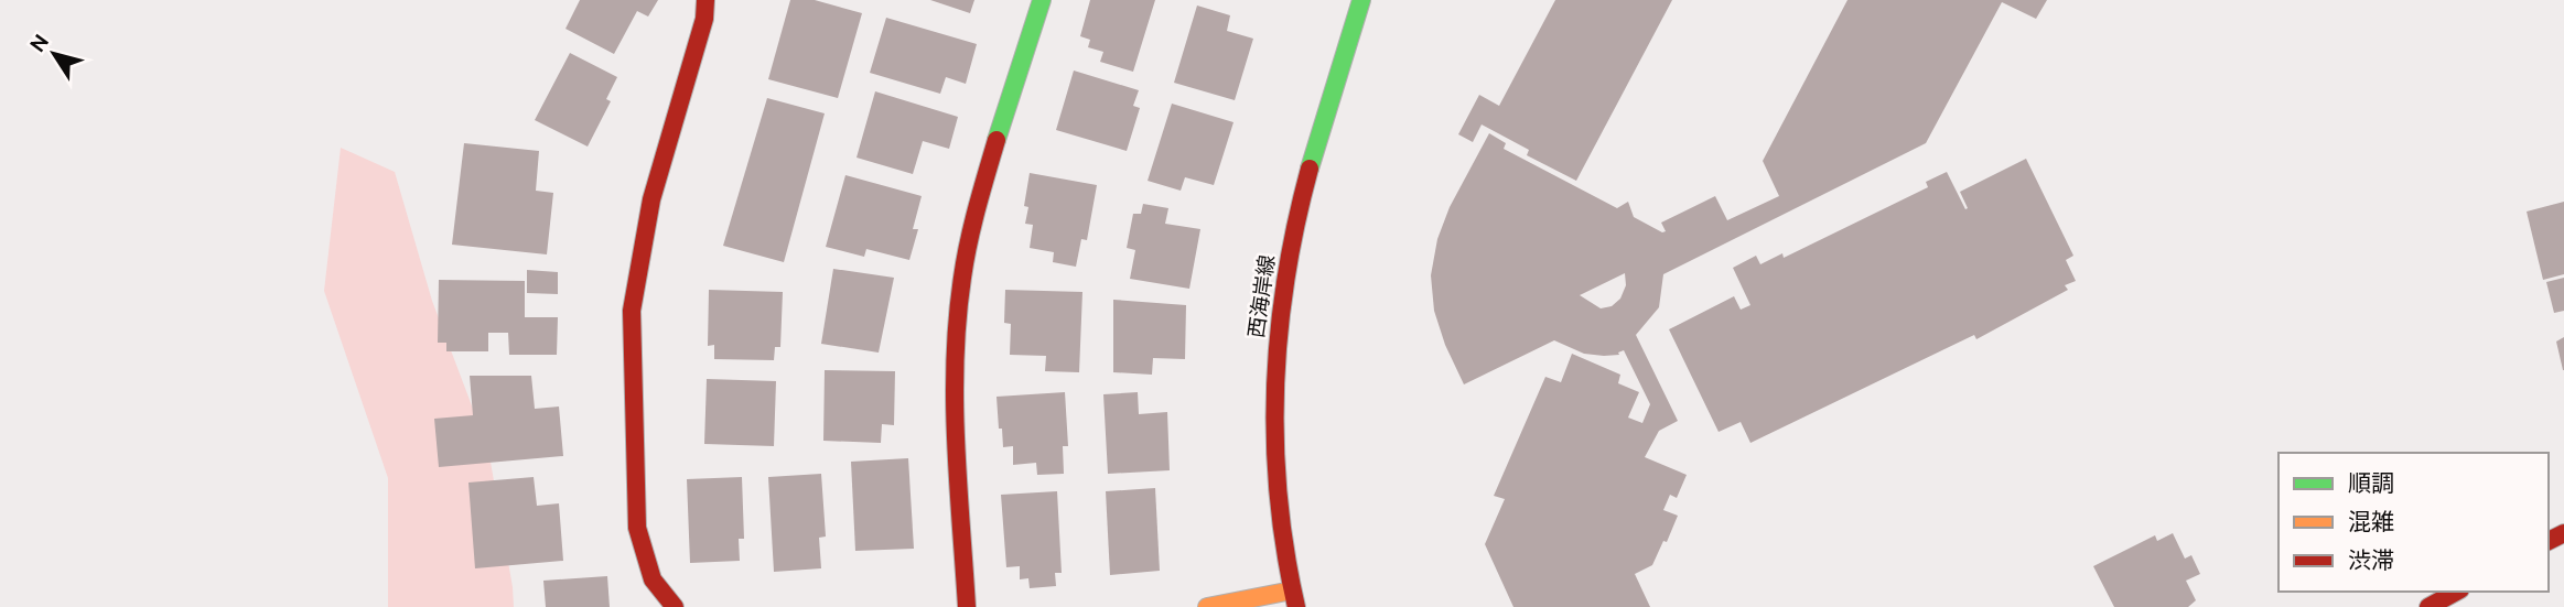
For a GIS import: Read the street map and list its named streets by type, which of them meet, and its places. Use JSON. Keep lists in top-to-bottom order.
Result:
{
  "streets": {
    "street": ["西海岸線"]
  },
  "legend": ["順調", "混雑", "渋滞"],
  "north": "top left"
}
